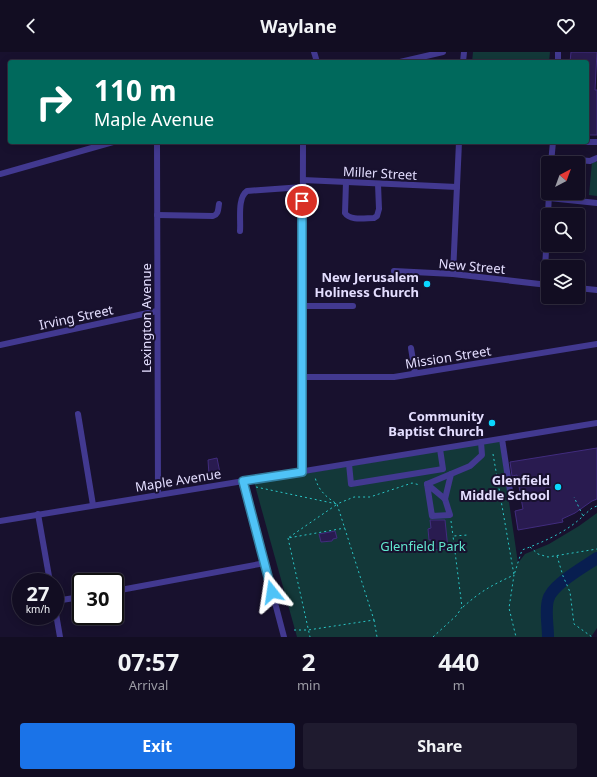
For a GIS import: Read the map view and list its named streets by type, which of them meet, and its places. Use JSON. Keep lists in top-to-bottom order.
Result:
{
  "streets": {
    "street": [
      "Miller Street",
      "New Street",
      "Irving Street",
      "Lexington Avenue",
      "Mission Street",
      "Maple Avenue"
    ]
  },
  "crossings": [
    ["Irving Street", "Lexington Avenue"],
    ["Lexington Avenue", "Maple Avenue"]
  ],
  "parks": ["Glenfield Park"],
  "places": ["New Jerusalem Holiness Church", "Community Baptist Church", "Glenfield Middle School"],
  "north": "top right",
  "page": {
    "header": "Waylane",
    "turn": ["110 m", "Maple Avenue"],
    "speed": "27 km/h",
    "limit": "30",
    "eta": [
      "07:57",
      "Arrival",
      "2",
      "min",
      "440",
      "m"
    ],
    "buttons": ["Exit", "Share"]
  }
}
